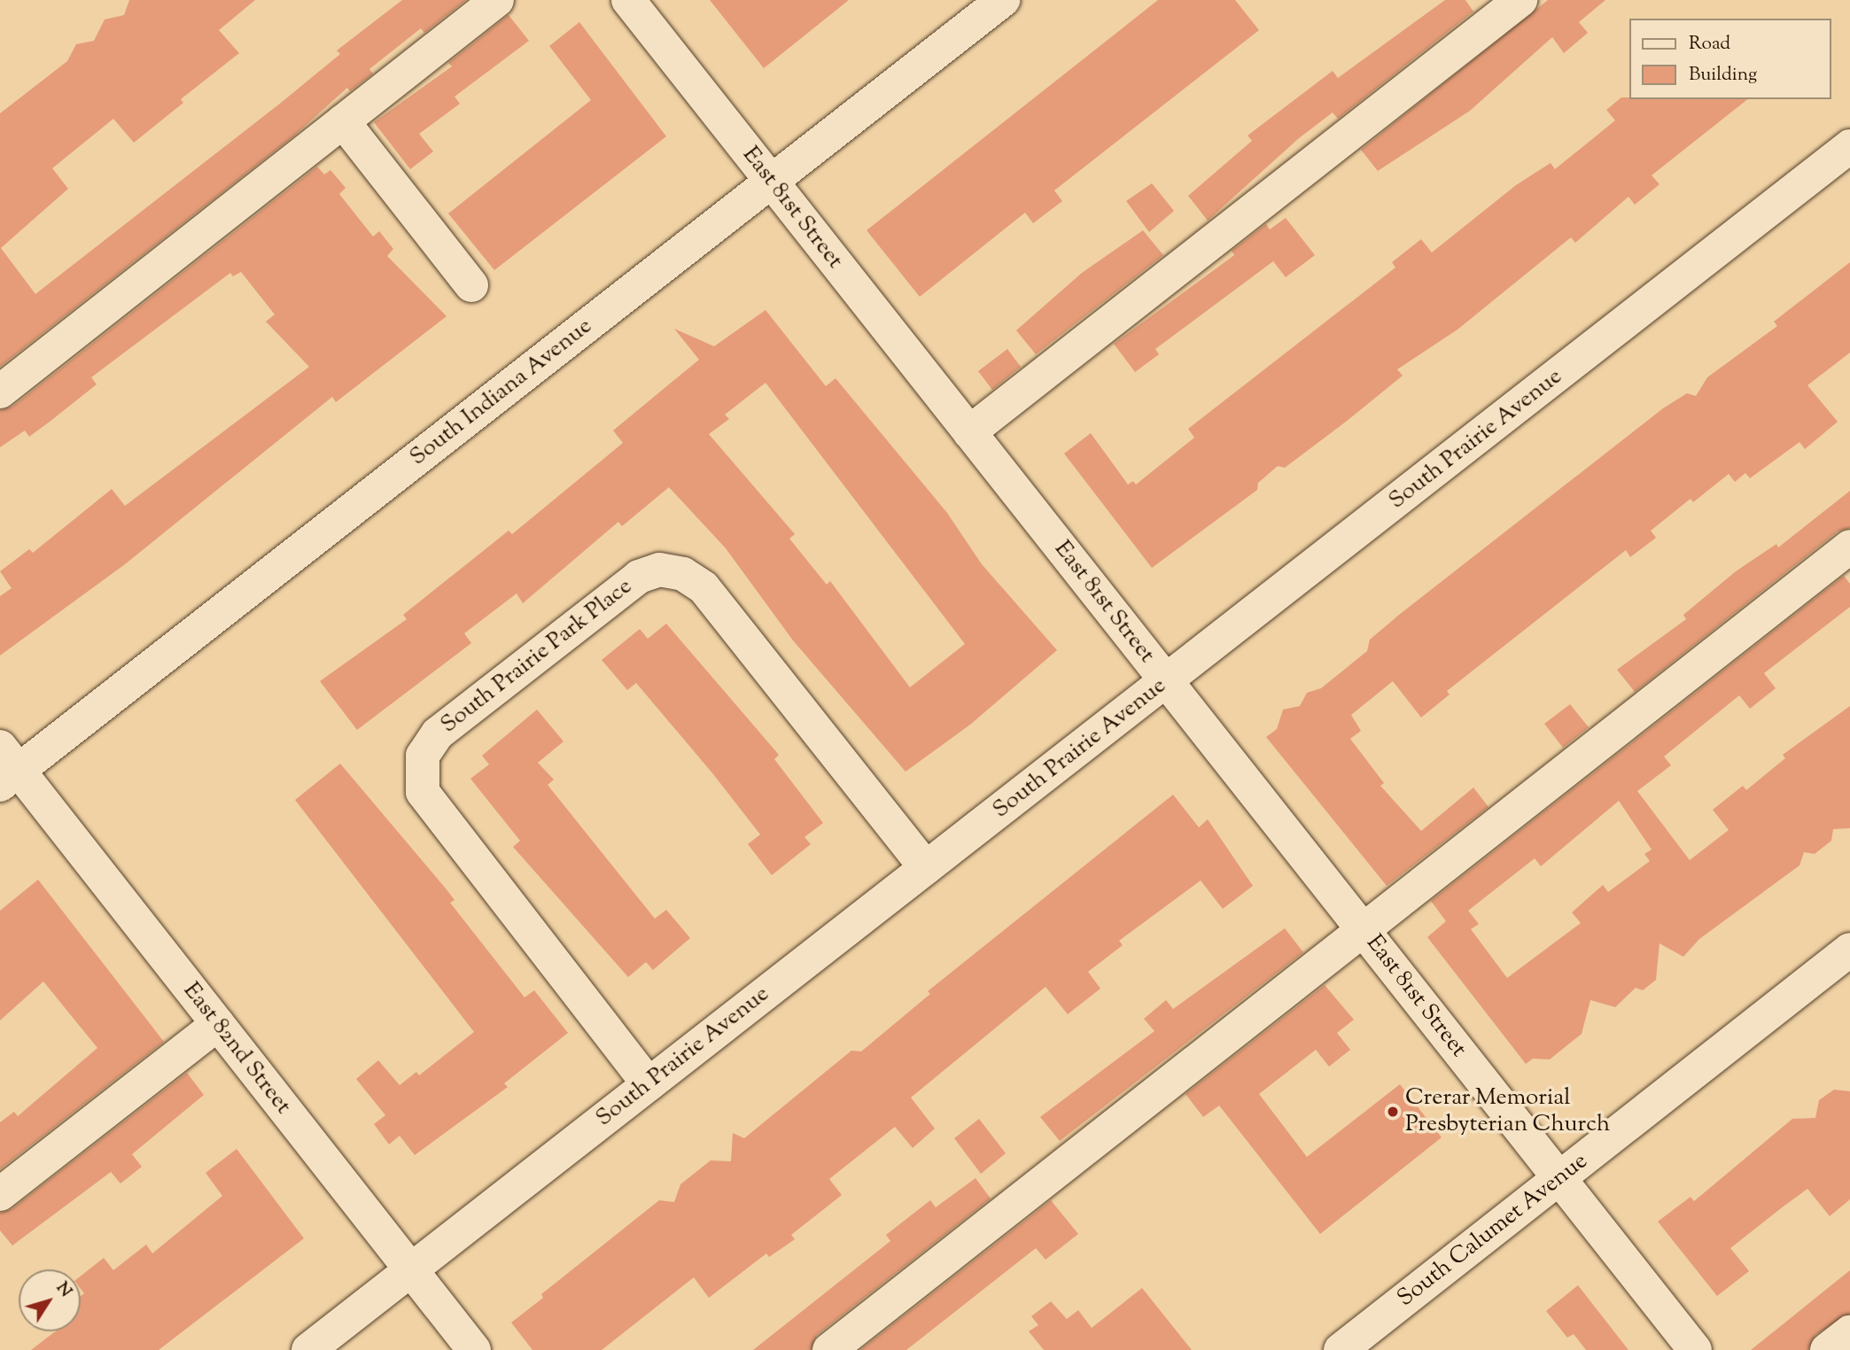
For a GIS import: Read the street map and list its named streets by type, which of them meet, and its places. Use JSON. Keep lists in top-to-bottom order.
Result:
{
  "streets": {
    "street": [
      "East 81st Street",
      "South Indiana Avenue",
      "South Prairie Avenue",
      "South Prairie Park Place",
      "East 82nd Street",
      "South Calumet Avenue"
    ]
  },
  "crossings": [
    ["East 81st Street", "South Indiana Avenue"],
    ["East 81st Street", "South Prairie Avenue"],
    ["East 81st Street", "South Calumet Avenue"],
    ["South Indiana Avenue", "East 82nd Street"],
    ["South Prairie Avenue", "South Prairie Park Place"],
    ["South Prairie Avenue", "East 82nd Street"]
  ],
  "places": ["Crerar Memorial Presbyterian Church"],
  "legend": ["Road", "Building"],
  "north": "top right"
}
